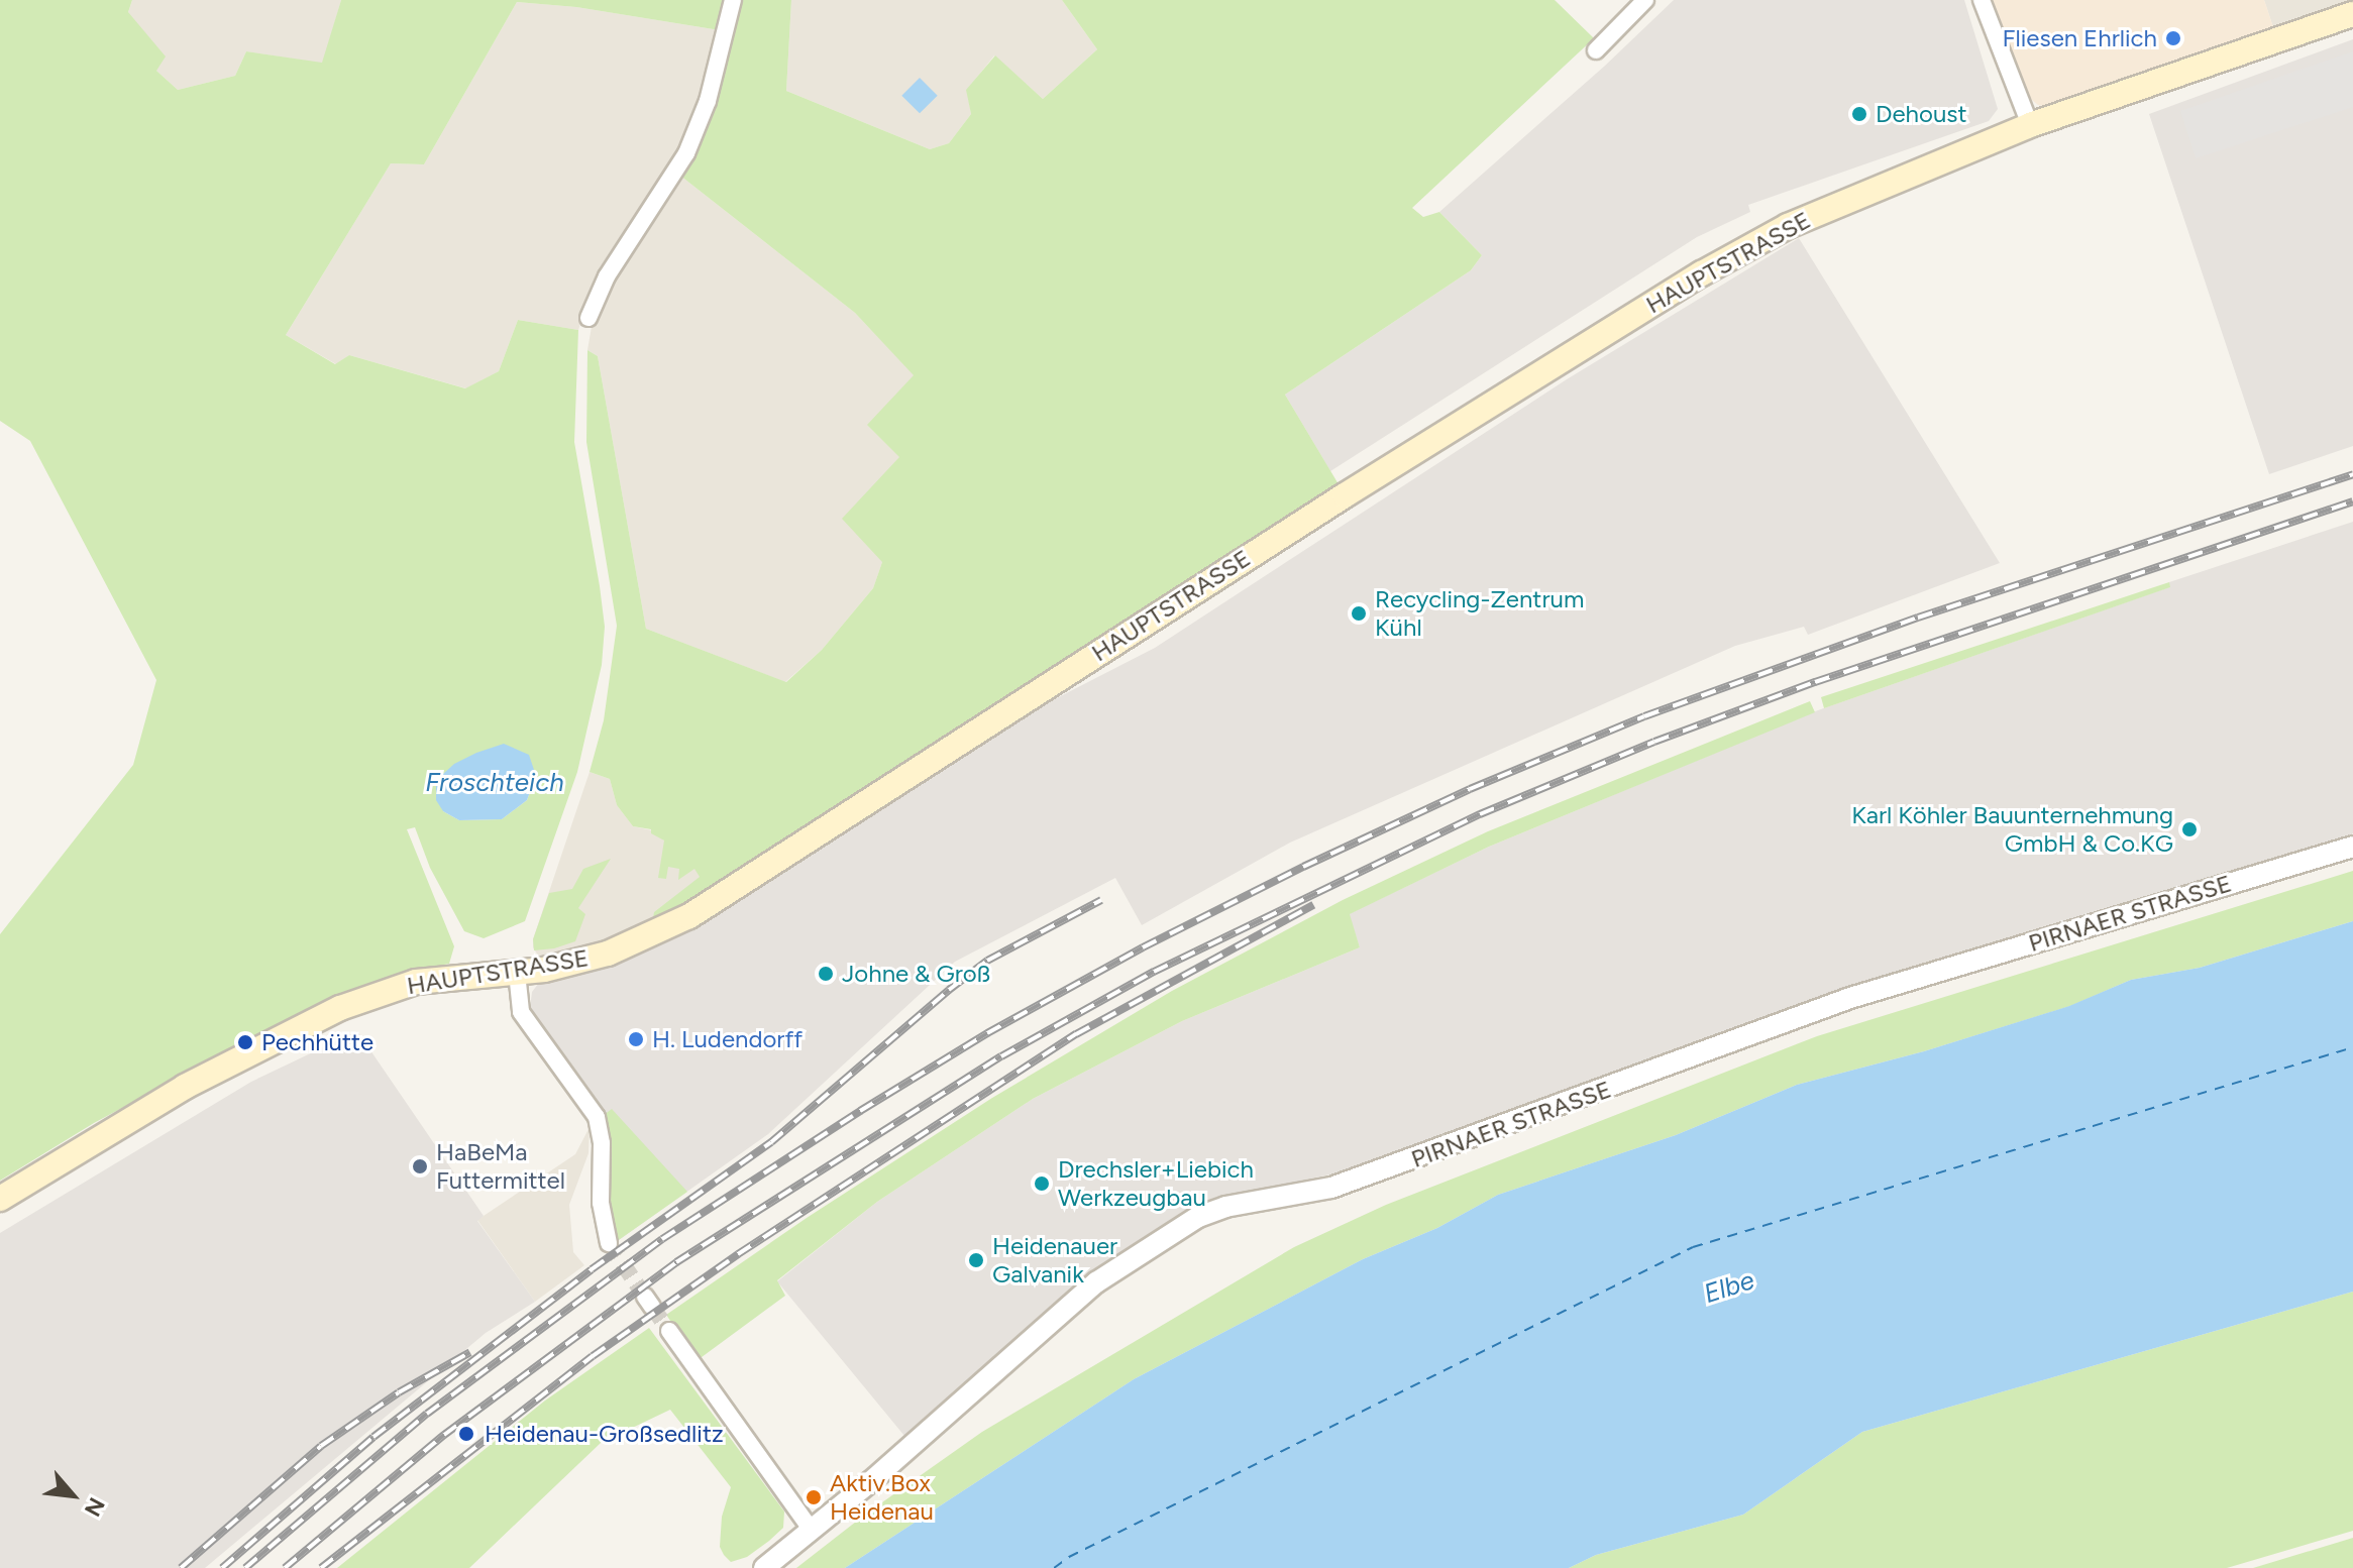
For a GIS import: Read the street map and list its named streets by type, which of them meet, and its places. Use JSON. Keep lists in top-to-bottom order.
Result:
{
  "streets": {
    "main road": ["HAUPTSTRASSE"],
    "street": ["PIRNAER STRASSE"]
  },
  "water": ["Froschteich", "Elbe"],
  "places": [
    "Fliesen Ehrlich",
    "Dehoust",
    "Recycling-Zentrum Kühl",
    "Karl Köhler Bauunternehmung GmbH & Co.KG",
    "Johne & Groß",
    "H. Ludendorff",
    "Pechhütte",
    "HaBeMa Futtermittel",
    "Drechsler+Liebich Werkzeugbau",
    "Heidenauer Galvanik",
    "Heidenau-Großsedlitz",
    "Aktiv.Box Heidenau"
  ],
  "north": "bottom right"
}
